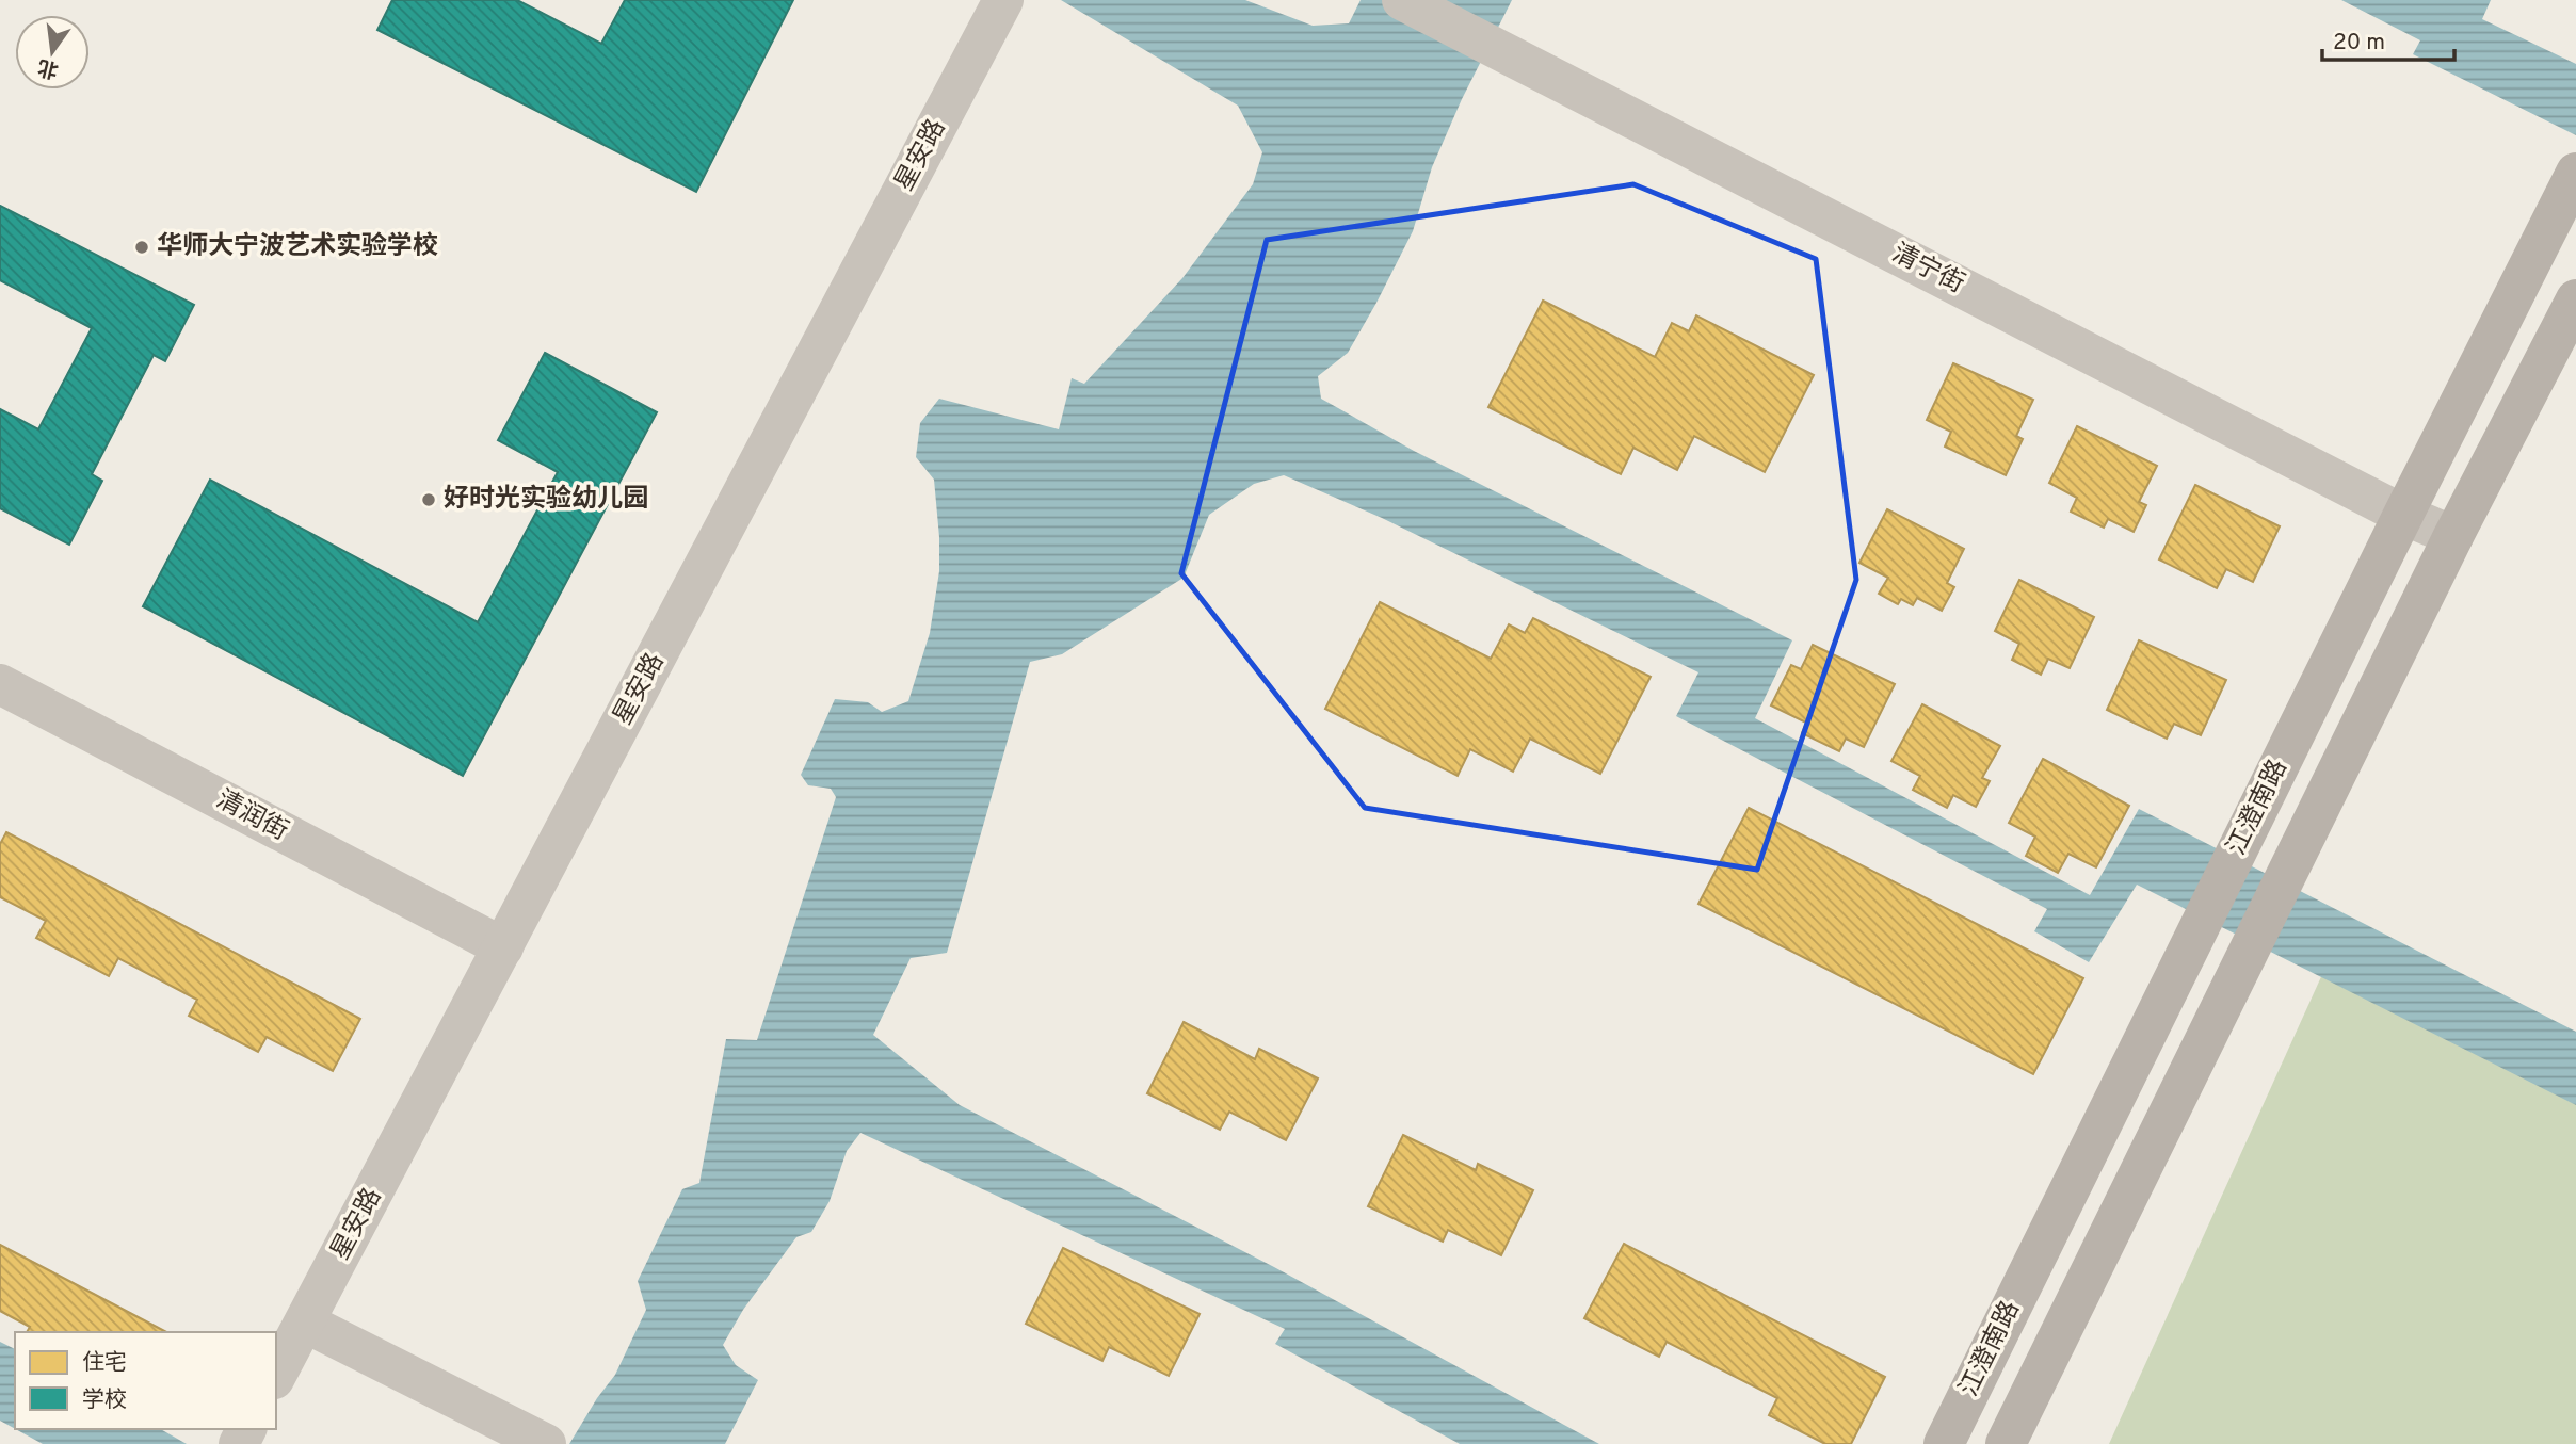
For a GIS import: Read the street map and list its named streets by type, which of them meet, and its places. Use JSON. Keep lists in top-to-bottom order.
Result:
{
  "streets": {
    "main road": ["江澄南路"],
    "street": ["星安路", "清宁街", "清润街"]
  },
  "crossings": [
    ["星安路", "清润街"],
    ["清宁街", "江澄南路"]
  ],
  "places": ["华师大宁波艺术实验学校", "好时光实验幼儿园"],
  "legend": ["住宅", "学校"],
  "scale_bar": "20 m",
  "north": "bottom"
}
